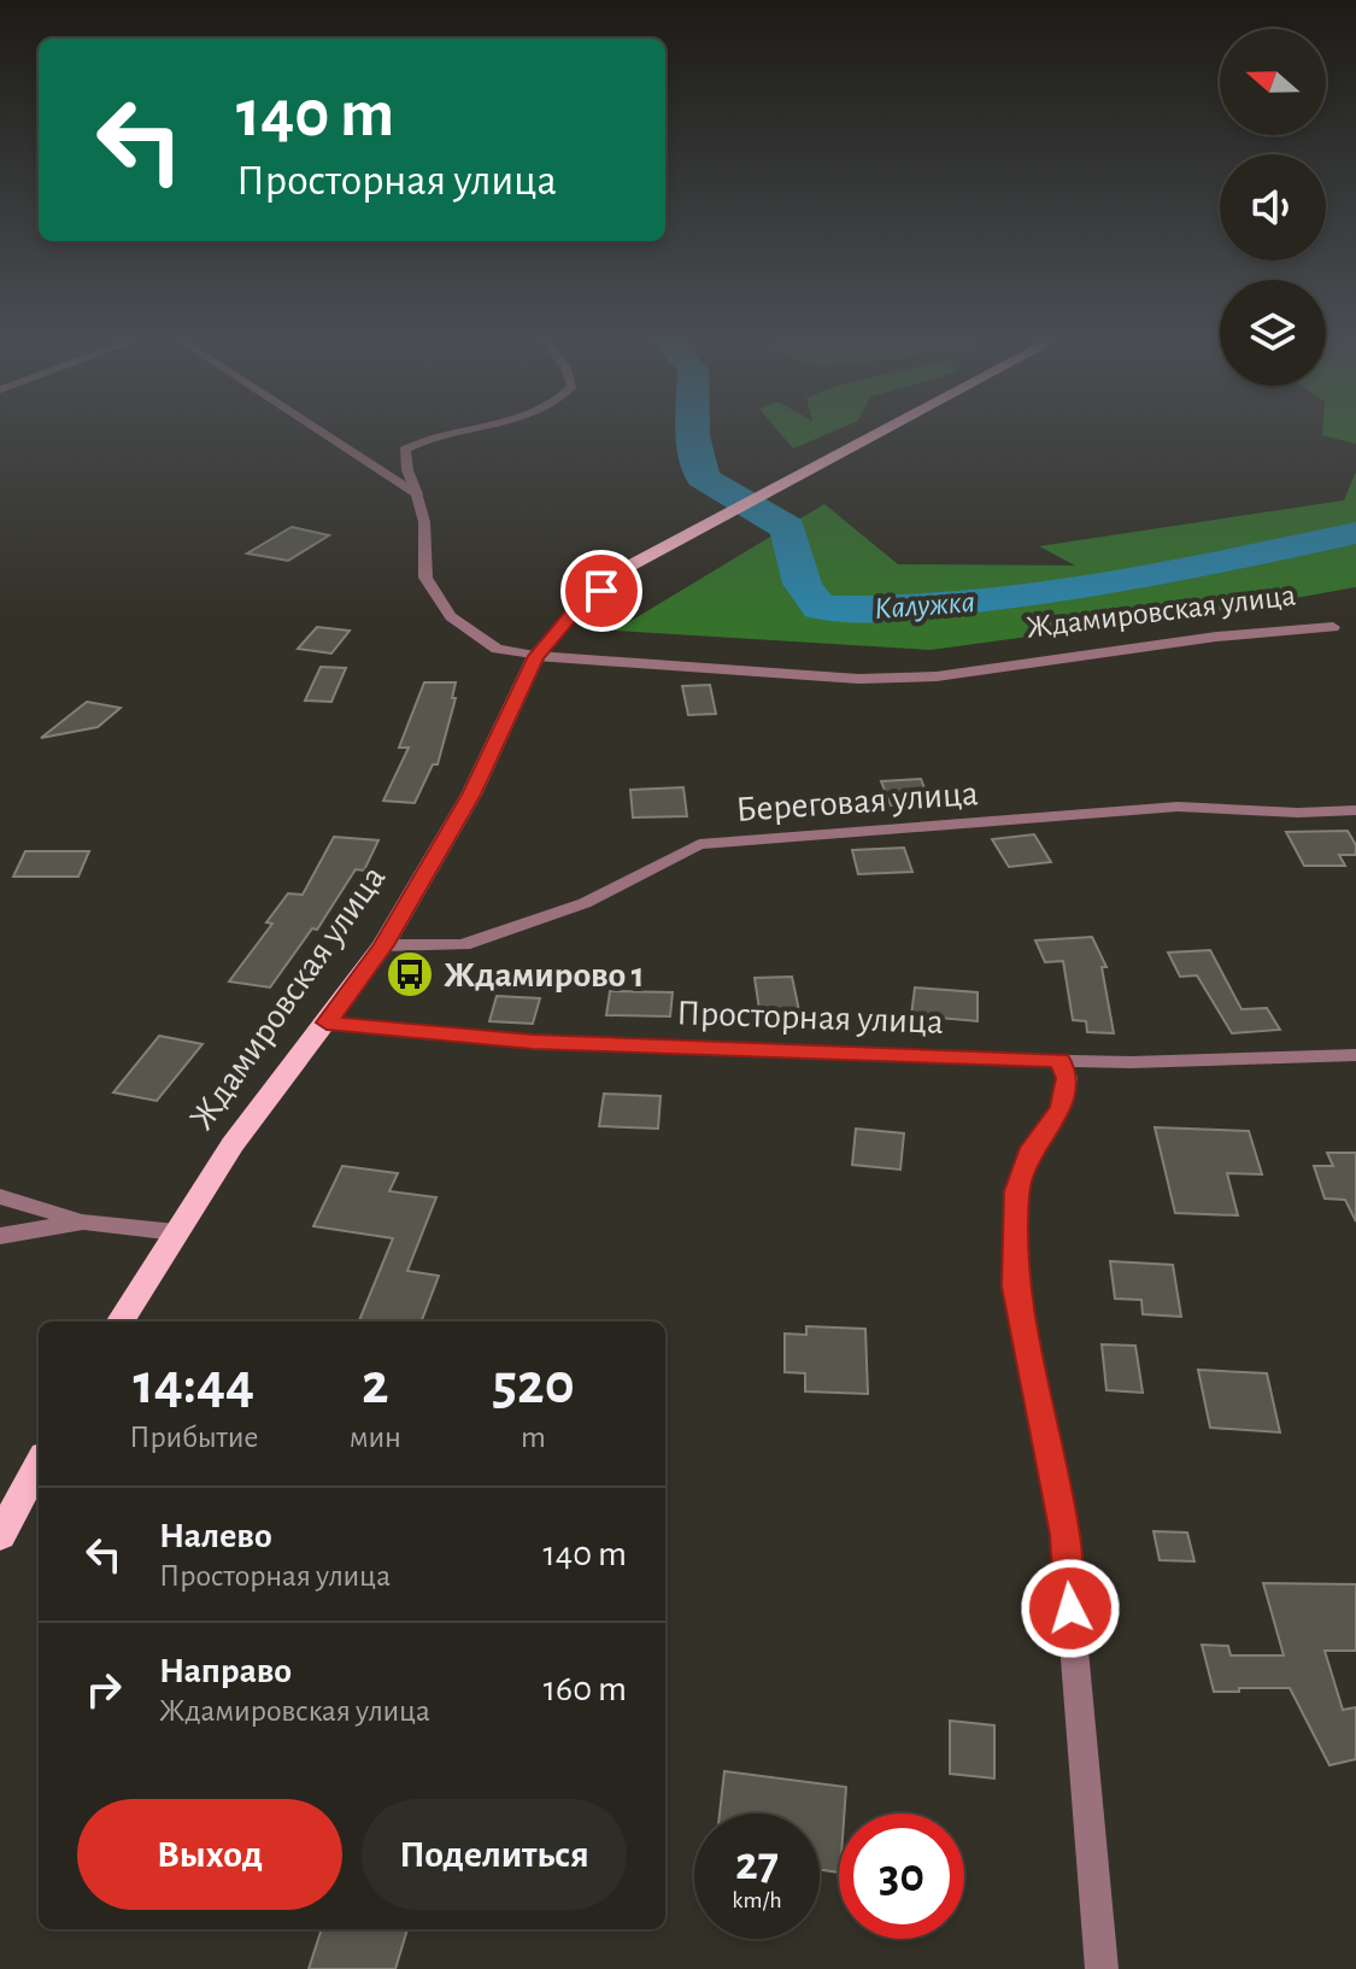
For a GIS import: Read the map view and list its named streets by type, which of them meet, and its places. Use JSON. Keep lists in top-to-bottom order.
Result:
{
  "streets": {
    "main road": ["Ждамировская улица"],
    "street": ["Береговая улица", "Просторная улица"]
  },
  "crossings": [
    ["Ждамировская улица", "Береговая улица"],
    ["Ждамировская улица", "Просторная улица"]
  ],
  "water": ["Калужка"],
  "places": {
    "bus stop": ["Ждамирово 1"]
  },
  "north": "left",
  "page": {
    "turn": ["140 m", "Просторная улица"],
    "eta": [
      "14:44",
      "Прибытие",
      "2",
      "мин",
      "520",
      "m"
    ],
    "list": [
      {
        "name": "Налево",
        "note": "Просторная улица",
        "value": "140 m"
      },
      {
        "name": "Направо",
        "note": "Ждамировская улица",
        "value": "160 m"
      }
    ],
    "buttons": ["Выход", "Поделиться"],
    "speed": "27 km/h",
    "limit": "30"
  }
}
